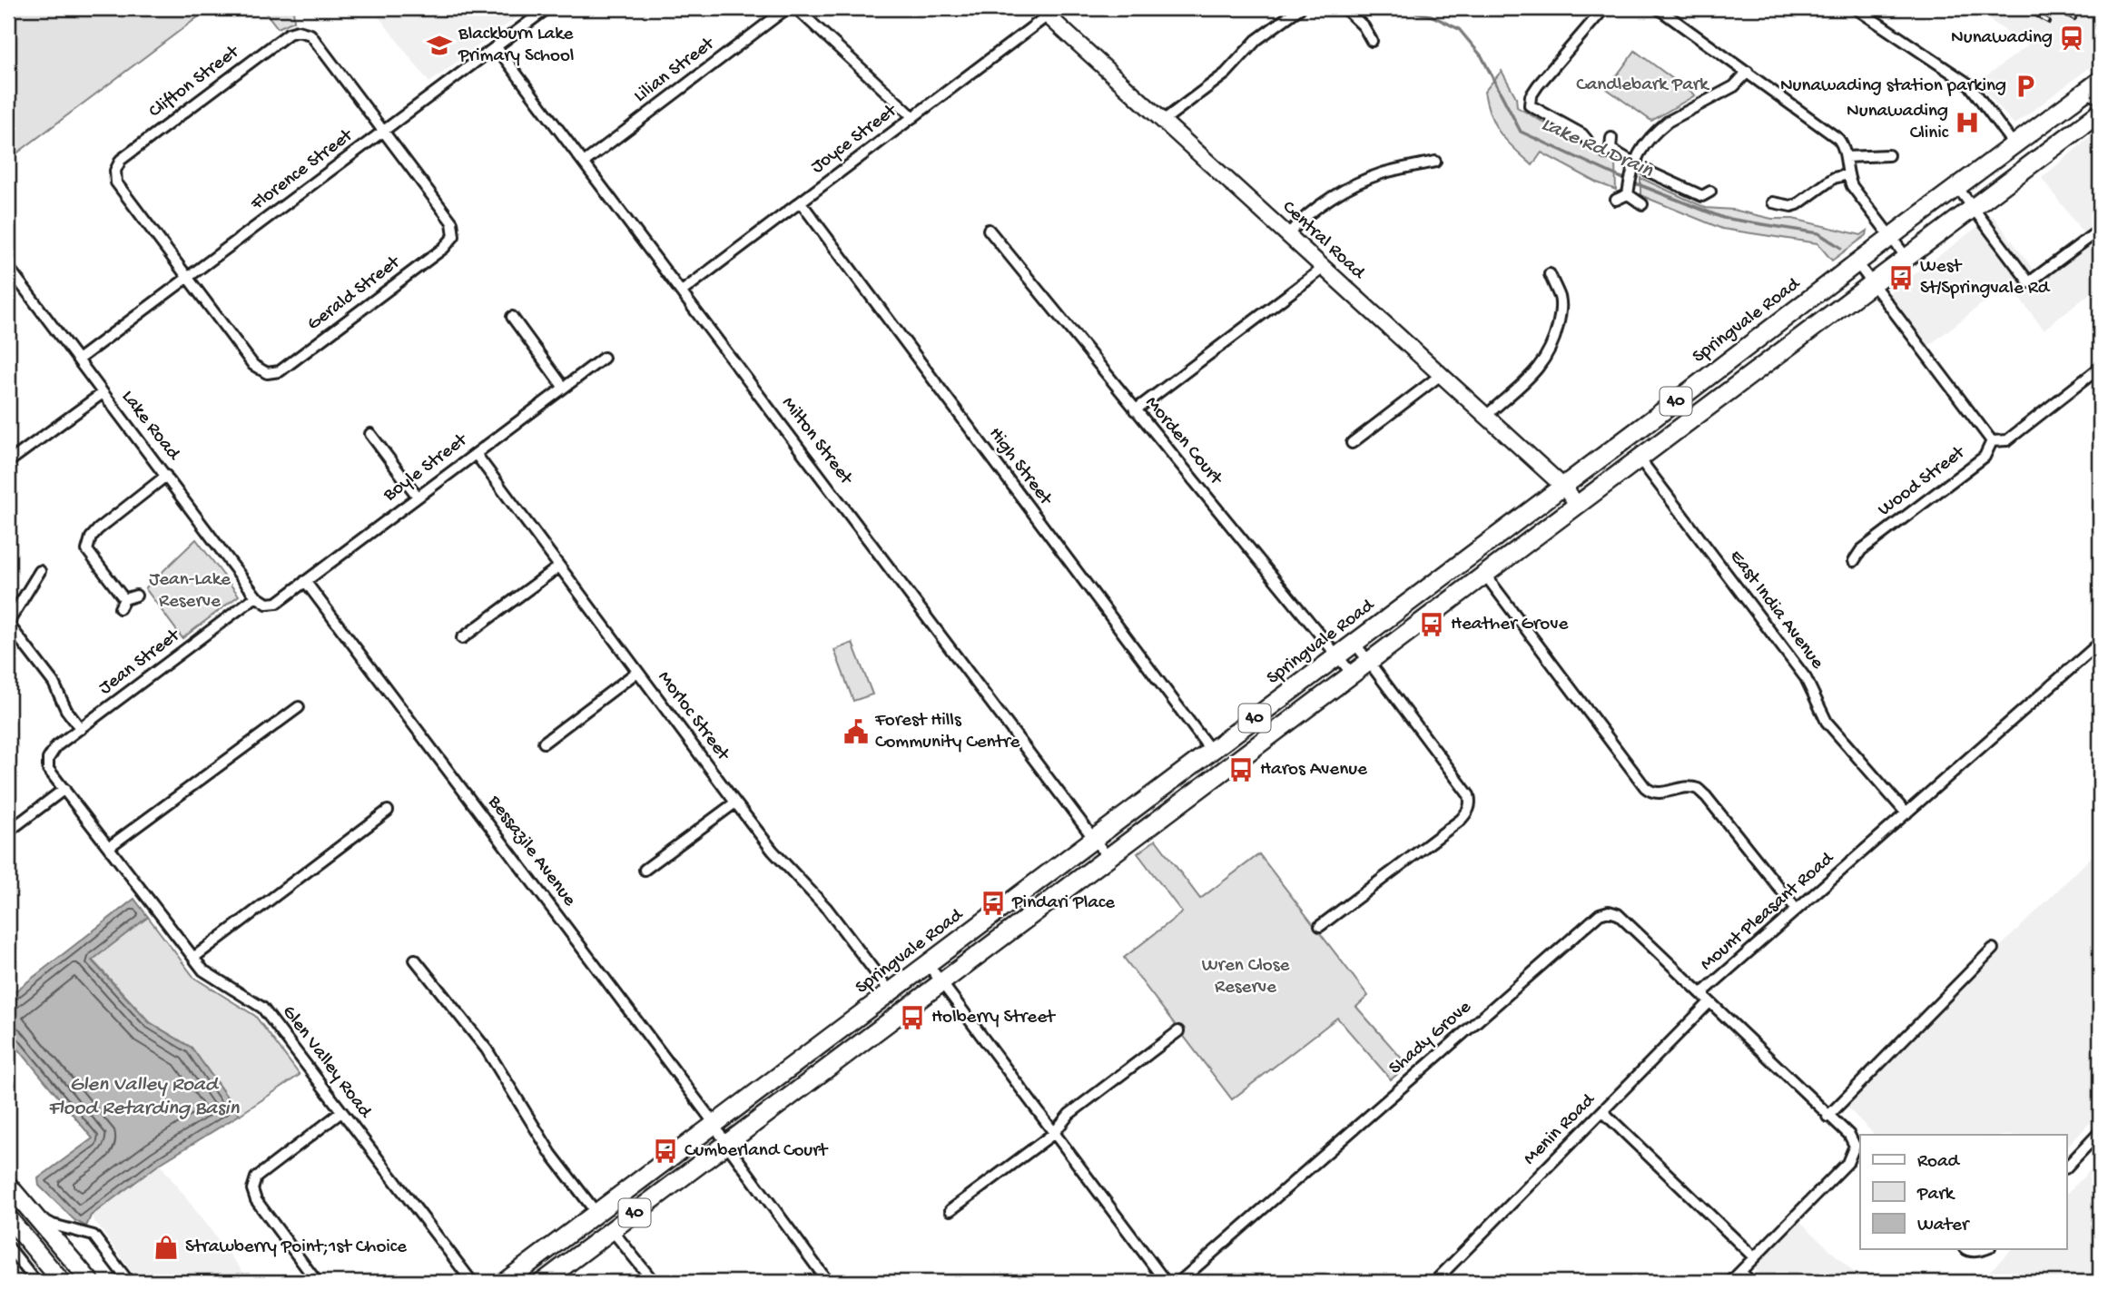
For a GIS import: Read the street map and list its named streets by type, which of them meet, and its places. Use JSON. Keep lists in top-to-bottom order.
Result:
{
  "streets": {
    "highway": ["Springvale Road", "40"],
    "street": [
      "Lilian Street",
      "Clifton Street",
      "Joyce Street",
      "Florence Street",
      "Central Road",
      "Gerald Street",
      "Lake Road",
      "Milton Street",
      "Morden Court",
      "High Street",
      "Boyle Street",
      "Wood Street",
      "East India Avenue",
      "Jean Street",
      "Morloc Street",
      "Bessazile Avenue",
      "Mount Pleasant Road",
      "Shady Grove",
      "Glen Valley Road",
      "Menin Road"
    ]
  },
  "crossings": [
    ["Lilian Street", "Milton Street"],
    ["Clifton Street", "Florence Street"],
    ["Clifton Street", "Gerald Street"],
    ["Joyce Street", "Central Road"],
    ["Joyce Street", "Milton Street"],
    ["Joyce Street", "High Street"],
    ["Florence Street", "Gerald Street"],
    ["Florence Street", "Lake Road"],
    ["Florence Street", "Milton Street"],
    ["Central Road", "Springvale Road"],
    ["Central Road", "40"],
    ["Springvale Road", "Milton Street"],
    ["Springvale Road", "Morden Court"],
    ["Springvale Road", "High Street"],
    ["Springvale Road", "Morloc Street"],
    ["Springvale Road", "Bessazile Avenue"],
    ["40", "Milton Street"],
    ["40", "Morden Court"],
    ["40", "East India Avenue"],
    ["40", "Bessazile Avenue"],
    ["Lake Road", "Boyle Street"],
    ["Lake Road", "Jean Street"],
    ["Boyle Street", "Morloc Street"],
    ["Boyle Street", "Bessazile Avenue"],
    ["East India Avenue", "Mount Pleasant Road"],
    ["Jean Street", "Glen Valley Road"],
    ["Mount Pleasant Road", "Shady Grove"],
    ["Mount Pleasant Road", "Menin Road"],
    ["Shady Grove", "Menin Road"]
  ],
  "water": ["Lake Rd Drain", "Glen Valley Road Flood Retarding Basin"],
  "parks": ["Candlebark Park", "Jean-Lake Reserve", "Wren Close Reserve"],
  "places": {
    "station": ["Nunawading"],
    "school or university": ["Blackburn Lake Primary School"],
    "parking": ["Nunawading station parking"],
    "hospital": ["Nunawading Clinic"],
    "bus stop": [
      "West St/Springvale Rd",
      "Heather Grove",
      "Haros Avenue",
      "Pindari Place",
      "Holberry Street",
      "Cumberland Court"
    ],
    "public building": ["Forest Hills Community Centre"],
    "shop": ["Strawberry Point;1st Choice"]
  },
  "legend": ["Road", "Park", "Water"]
}
